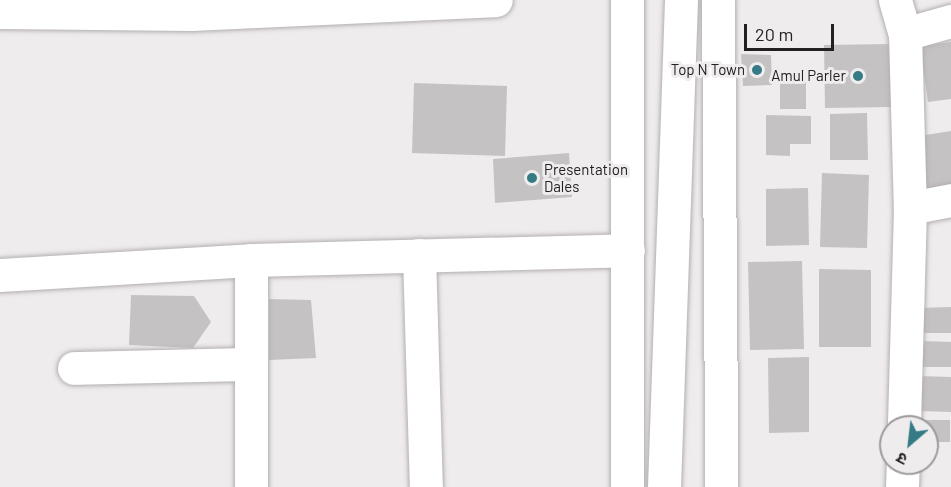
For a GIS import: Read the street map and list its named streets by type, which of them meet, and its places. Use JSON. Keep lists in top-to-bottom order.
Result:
{
  "places": ["Top N Town", "Amul Parler", "Presentation Dales"],
  "scale_bar": "20 m",
  "north": "bottom left"
}
